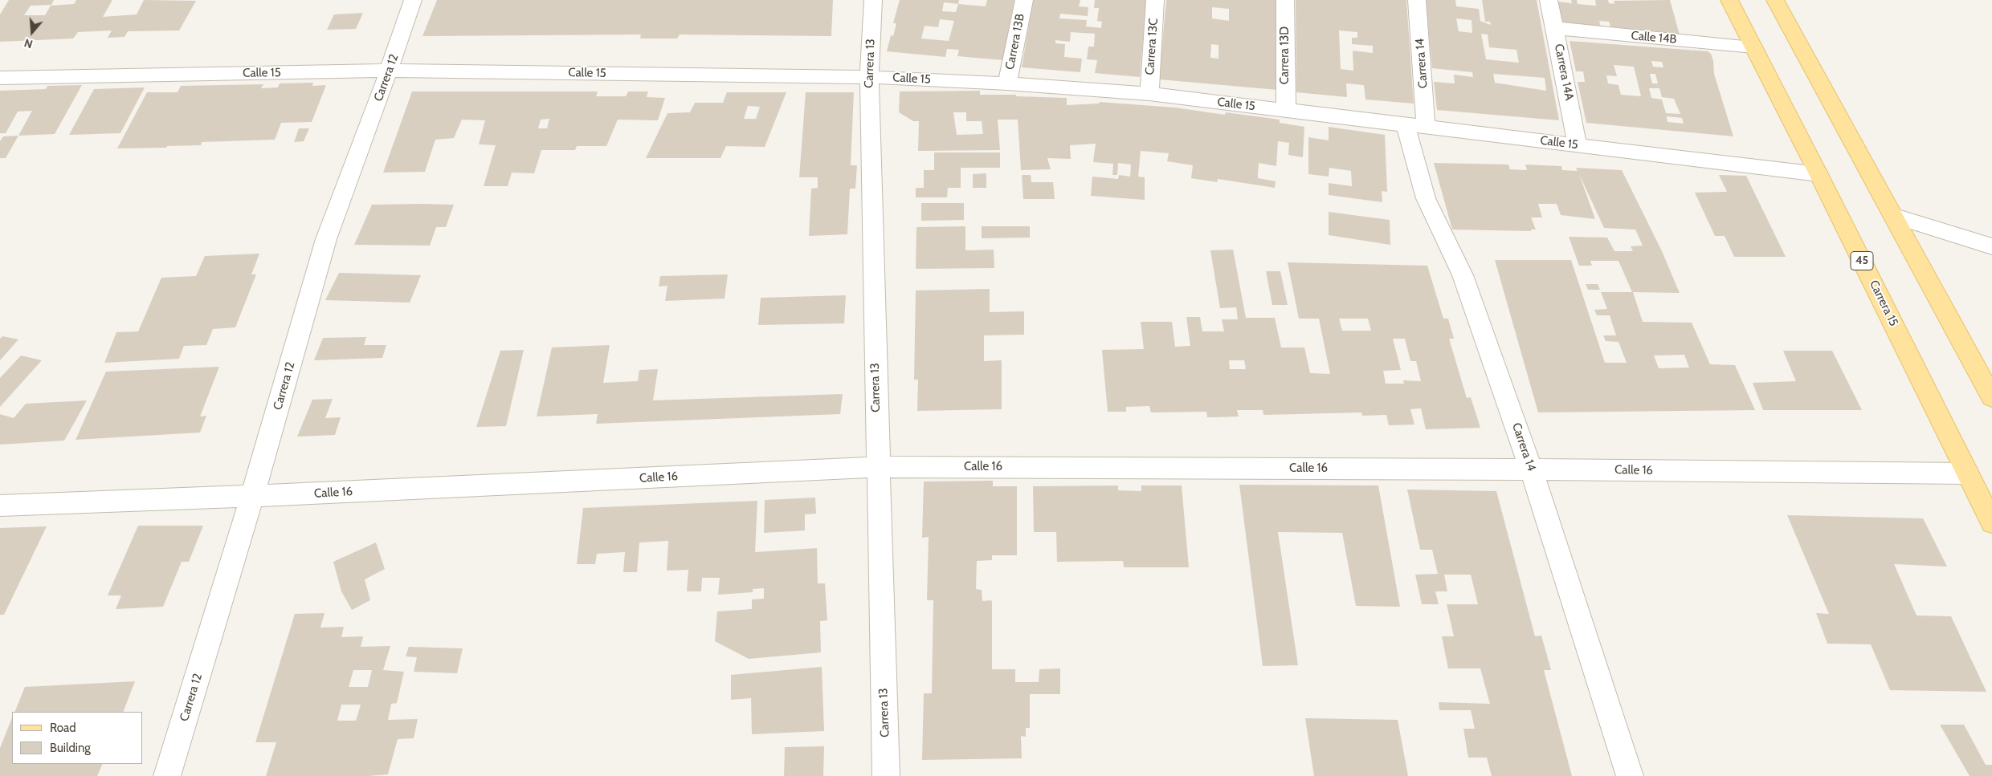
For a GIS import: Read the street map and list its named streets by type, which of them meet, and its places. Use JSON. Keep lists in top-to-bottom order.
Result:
{
  "streets": {
    "main road": ["45", "Carrera 15"],
    "street": [
      "Calle 14B",
      "Carrera 13B",
      "Carrera 13C",
      "Carrera 13D",
      "Carrera 13",
      "Carrera 14",
      "Carrera 14A",
      "Calle 15",
      "Carrera 12",
      "Calle 16"
    ]
  },
  "crossings": [
    ["Calle 14B", "Carrera 14A"],
    ["Calle 14B", "Carrera 15"],
    ["Carrera 13B", "Calle 15"],
    ["Carrera 13C", "Calle 15"],
    ["Carrera 13D", "Calle 15"],
    ["Carrera 13", "Calle 15"],
    ["Carrera 13", "Calle 16"],
    ["Carrera 14", "Calle 15"],
    ["Carrera 14", "Calle 16"],
    ["Carrera 14A", "Calle 15"],
    ["Calle 15", "Carrera 12"],
    ["Calle 15", "Carrera 15"],
    ["Carrera 12", "Calle 16"],
    ["Carrera 15", "Calle 16"]
  ],
  "legend": ["Road", "Building"],
  "north": "bottom"
}
